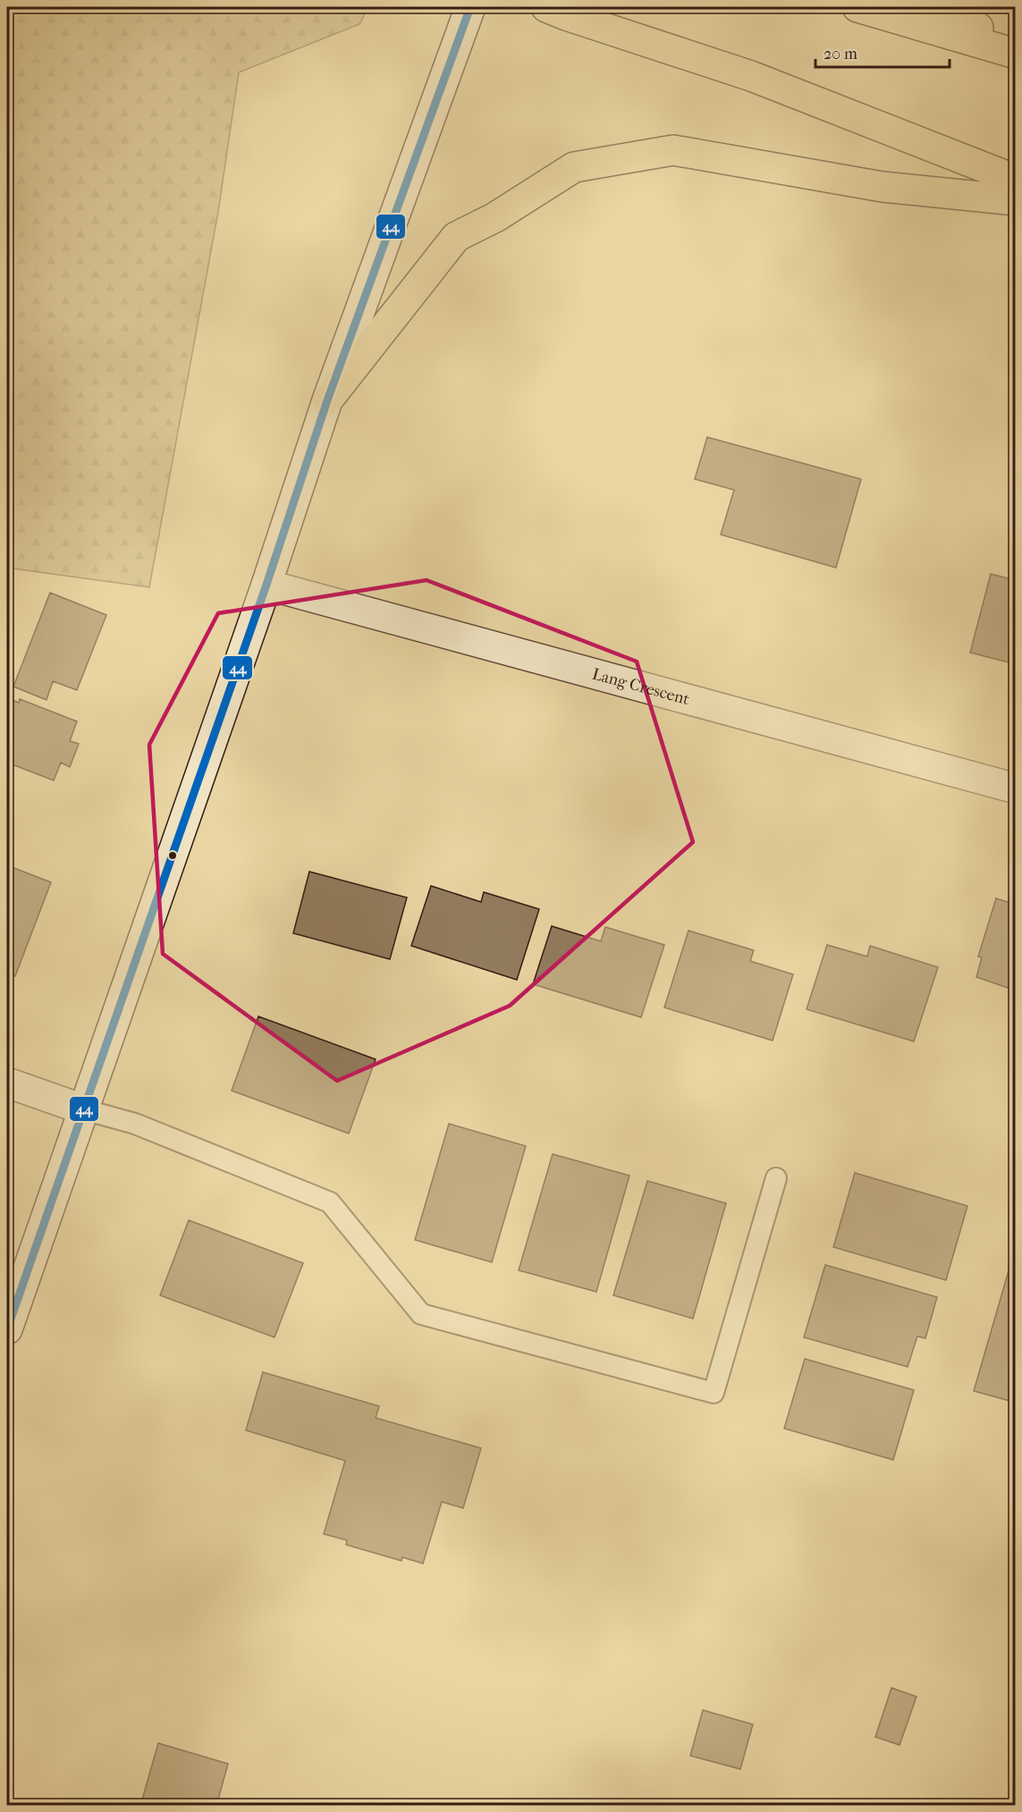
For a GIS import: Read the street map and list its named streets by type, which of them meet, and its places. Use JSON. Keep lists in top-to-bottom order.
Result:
{
  "streets": {
    "main road": ["Lang Crescent"]
  },
  "lines": ["transit line 44"],
  "scale_bar": "20 m"
}
